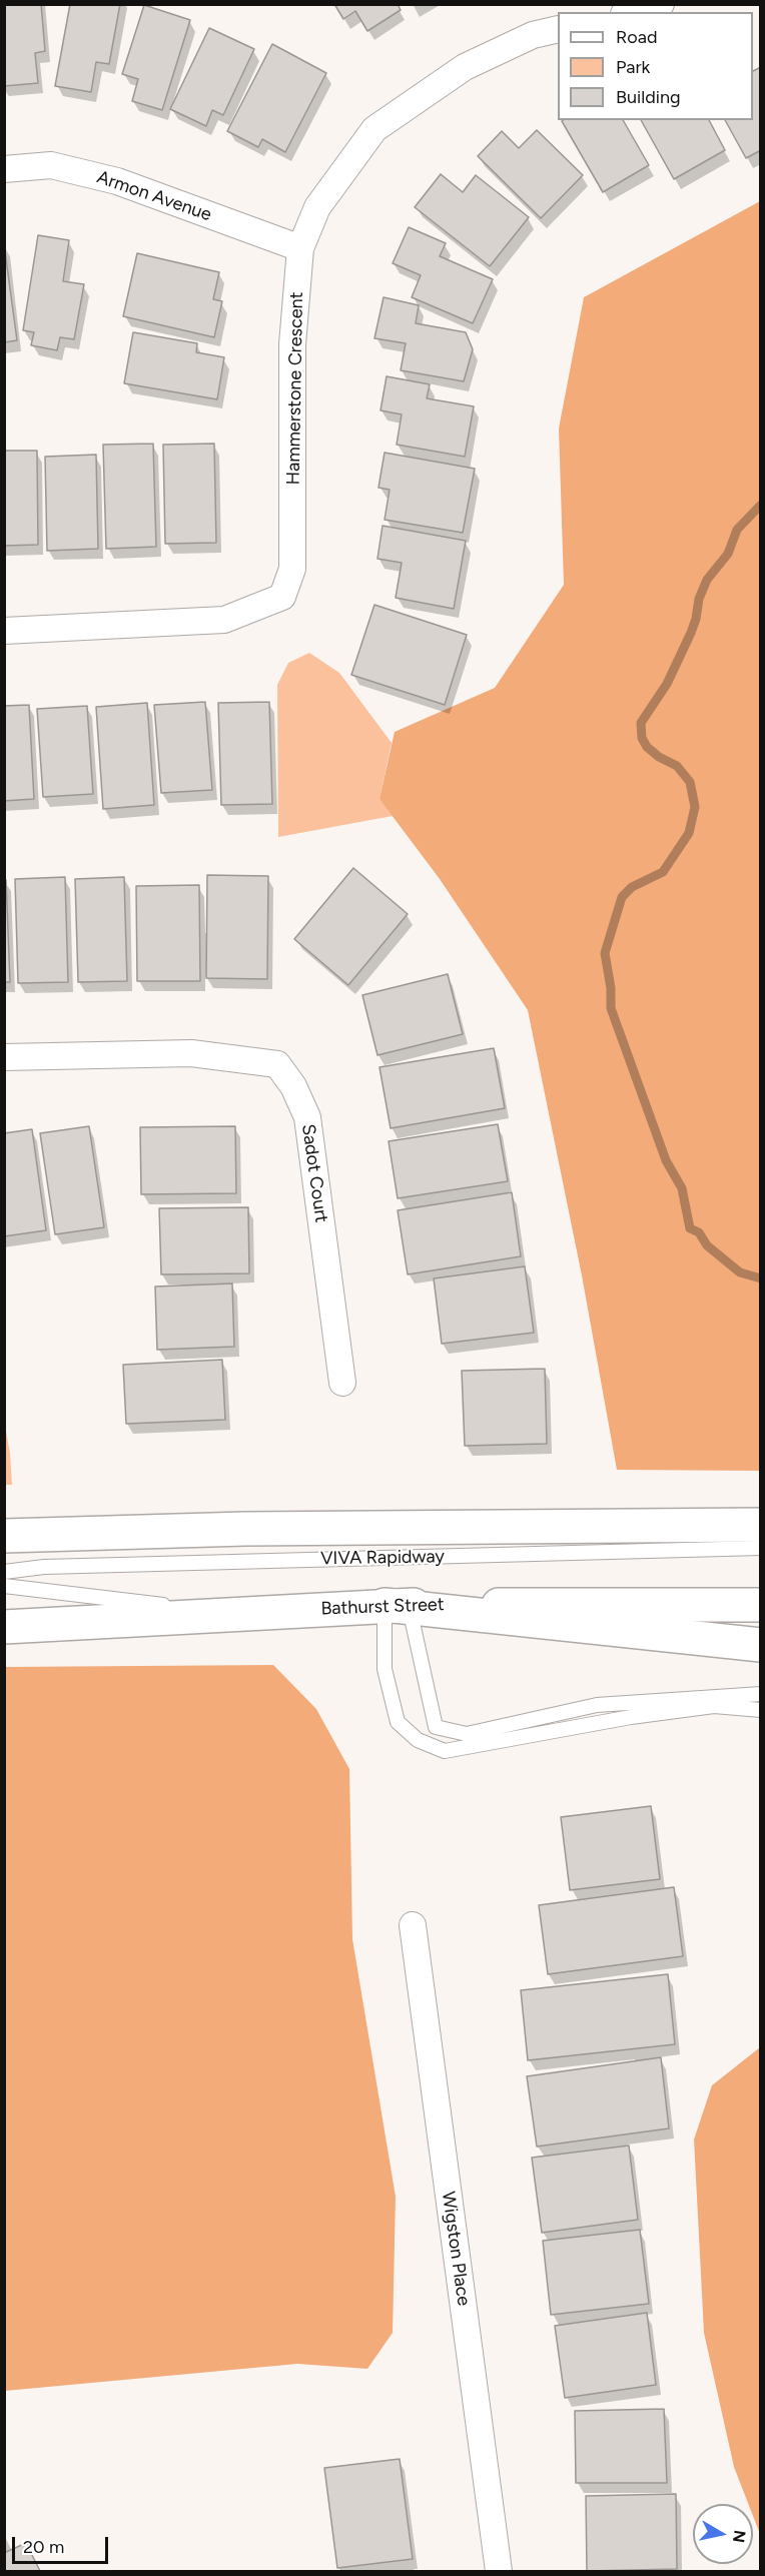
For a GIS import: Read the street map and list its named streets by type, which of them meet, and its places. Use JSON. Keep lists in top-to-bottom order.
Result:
{
  "streets": {
    "main road": ["Bathurst Street"],
    "street": [
      "Armon Avenue",
      "Hammerstone Crescent",
      "Sadot Court",
      "Wigston Place"
    ],
    "lane": ["VIVA Rapidway"]
  },
  "crossings": [
    ["Armon Avenue", "Hammerstone Crescent"]
  ],
  "legend": ["Road", "Park", "Building"],
  "scale_bar": "20 m",
  "north": "right"
}
